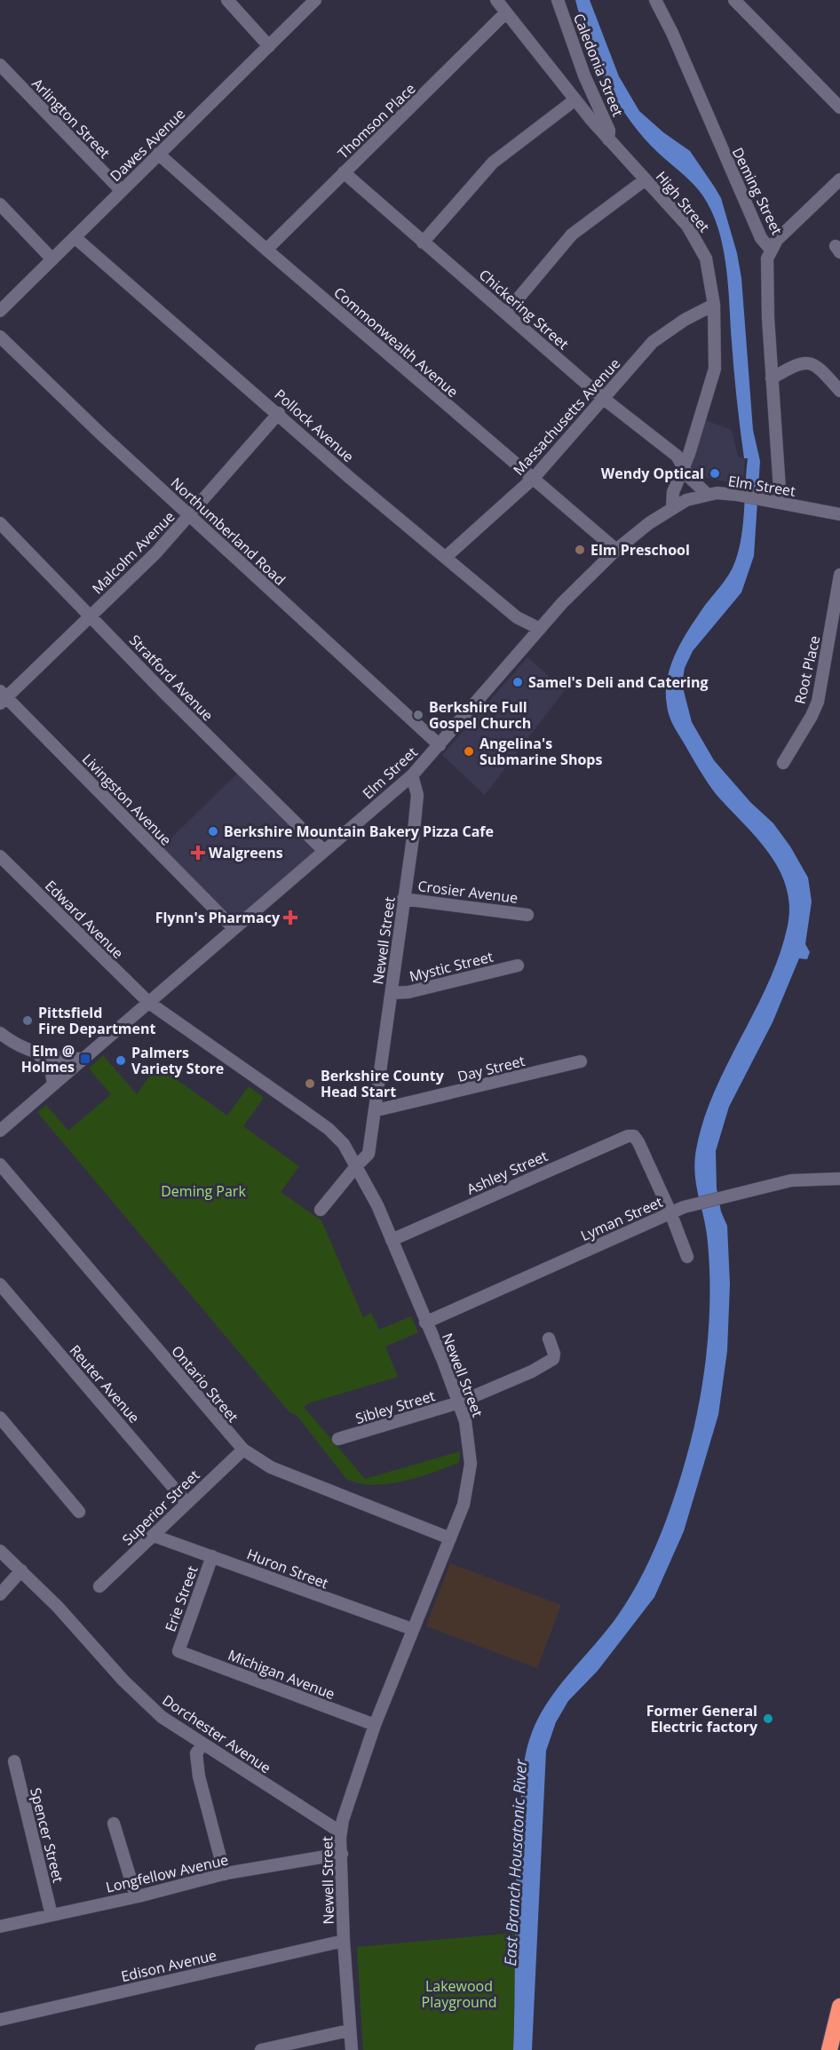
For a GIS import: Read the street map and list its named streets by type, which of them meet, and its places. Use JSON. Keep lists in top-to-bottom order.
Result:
{
  "streets": {
    "street": [
      "Caledonia Street",
      "Arlington Street",
      "Thomson Place",
      "Dawes Avenue",
      "Deming Street",
      "High Street",
      "Chickering Street",
      "Commonwealth Avenue",
      "Massachusetts Avenue",
      "Pollock Avenue",
      "Elm Street",
      "Northumberland Road",
      "Malcolm Avenue",
      "Root Place",
      "Stratford Avenue",
      "Livingston Avenue",
      "Crosier Avenue",
      "Edward Avenue",
      "Newell Street",
      "Mystic Street",
      "Day Street",
      "Ashley Street",
      "Lyman Street",
      "Reuter Avenue",
      "Ontario Street",
      "Sibley Street",
      "Superior Street",
      "Huron Street",
      "Erie Street",
      "Michigan Avenue",
      "Dorchester Avenue",
      "Spencer Street",
      "Longfellow Avenue",
      "Edison Avenue"
    ]
  },
  "crossings": [
    ["Caledonia Street", "High Street"],
    ["Arlington Street", "Dawes Avenue"],
    ["Thomson Place", "High Street"],
    ["Thomson Place", "Chickering Street"],
    ["Thomson Place", "Commonwealth Avenue"],
    ["Dawes Avenue", "Commonwealth Avenue"],
    ["Dawes Avenue", "Pollock Avenue"],
    ["Deming Street", "Elm Street"],
    ["High Street", "Chickering Street"],
    ["High Street", "Massachusetts Avenue"],
    ["High Street", "Elm Street"],
    ["Chickering Street", "Massachusetts Avenue"],
    ["Commonwealth Avenue", "Massachusetts Avenue"],
    ["Commonwealth Avenue", "Elm Street"],
    ["Massachusetts Avenue", "Pollock Avenue"],
    ["Pollock Avenue", "Elm Street"],
    ["Pollock Avenue", "Malcolm Avenue"],
    ["Elm Street", "Northumberland Road"],
    ["Elm Street", "Stratford Avenue"],
    ["Elm Street", "Livingston Avenue"],
    ["Elm Street", "Edward Avenue"],
    ["Elm Street", "Newell Street"],
    ["Northumberland Road", "Malcolm Avenue"],
    ["Malcolm Avenue", "Stratford Avenue"],
    ["Malcolm Avenue", "Livingston Avenue"],
    ["Crosier Avenue", "Newell Street"],
    ["Edward Avenue", "Newell Street"],
    ["Newell Street", "Mystic Street"],
    ["Newell Street", "Day Street"],
    ["Newell Street", "Ashley Street"],
    ["Newell Street", "Lyman Street"],
    ["Newell Street", "Ontario Street"],
    ["Newell Street", "Sibley Street"],
    ["Newell Street", "Huron Street"],
    ["Newell Street", "Michigan Avenue"],
    ["Newell Street", "Dorchester Avenue"],
    ["Newell Street", "Longfellow Avenue"],
    ["Newell Street", "Edison Avenue"],
    ["Ashley Street", "Lyman Street"],
    ["Reuter Avenue", "Superior Street"],
    ["Ontario Street", "Superior Street"],
    ["Superior Street", "Huron Street"],
    ["Huron Street", "Erie Street"],
    ["Erie Street", "Michigan Avenue"],
    ["Spencer Street", "Longfellow Avenue"]
  ],
  "water": ["East Branch Housatonic River"],
  "parks": ["Deming Park", "Lakewood Playground"],
  "places": {
    "other": [
      "Wendy Optical",
      "Elm Preschool",
      "Samel's Deli and Catering",
      "Berkshire Full Gospel Church",
      "Angelina's Submarine Shops",
      "Berkshire Mountain Bakery Pizza Cafe",
      "Pittsfield Fire Department",
      "Palmers Variety Store",
      "Berkshire County Head Start",
      "Former General Electric factory"
    ],
    "health": ["Walgreens", "Flynn's Pharmacy"],
    "transit": ["Elm @ Holmes"]
  }
}
